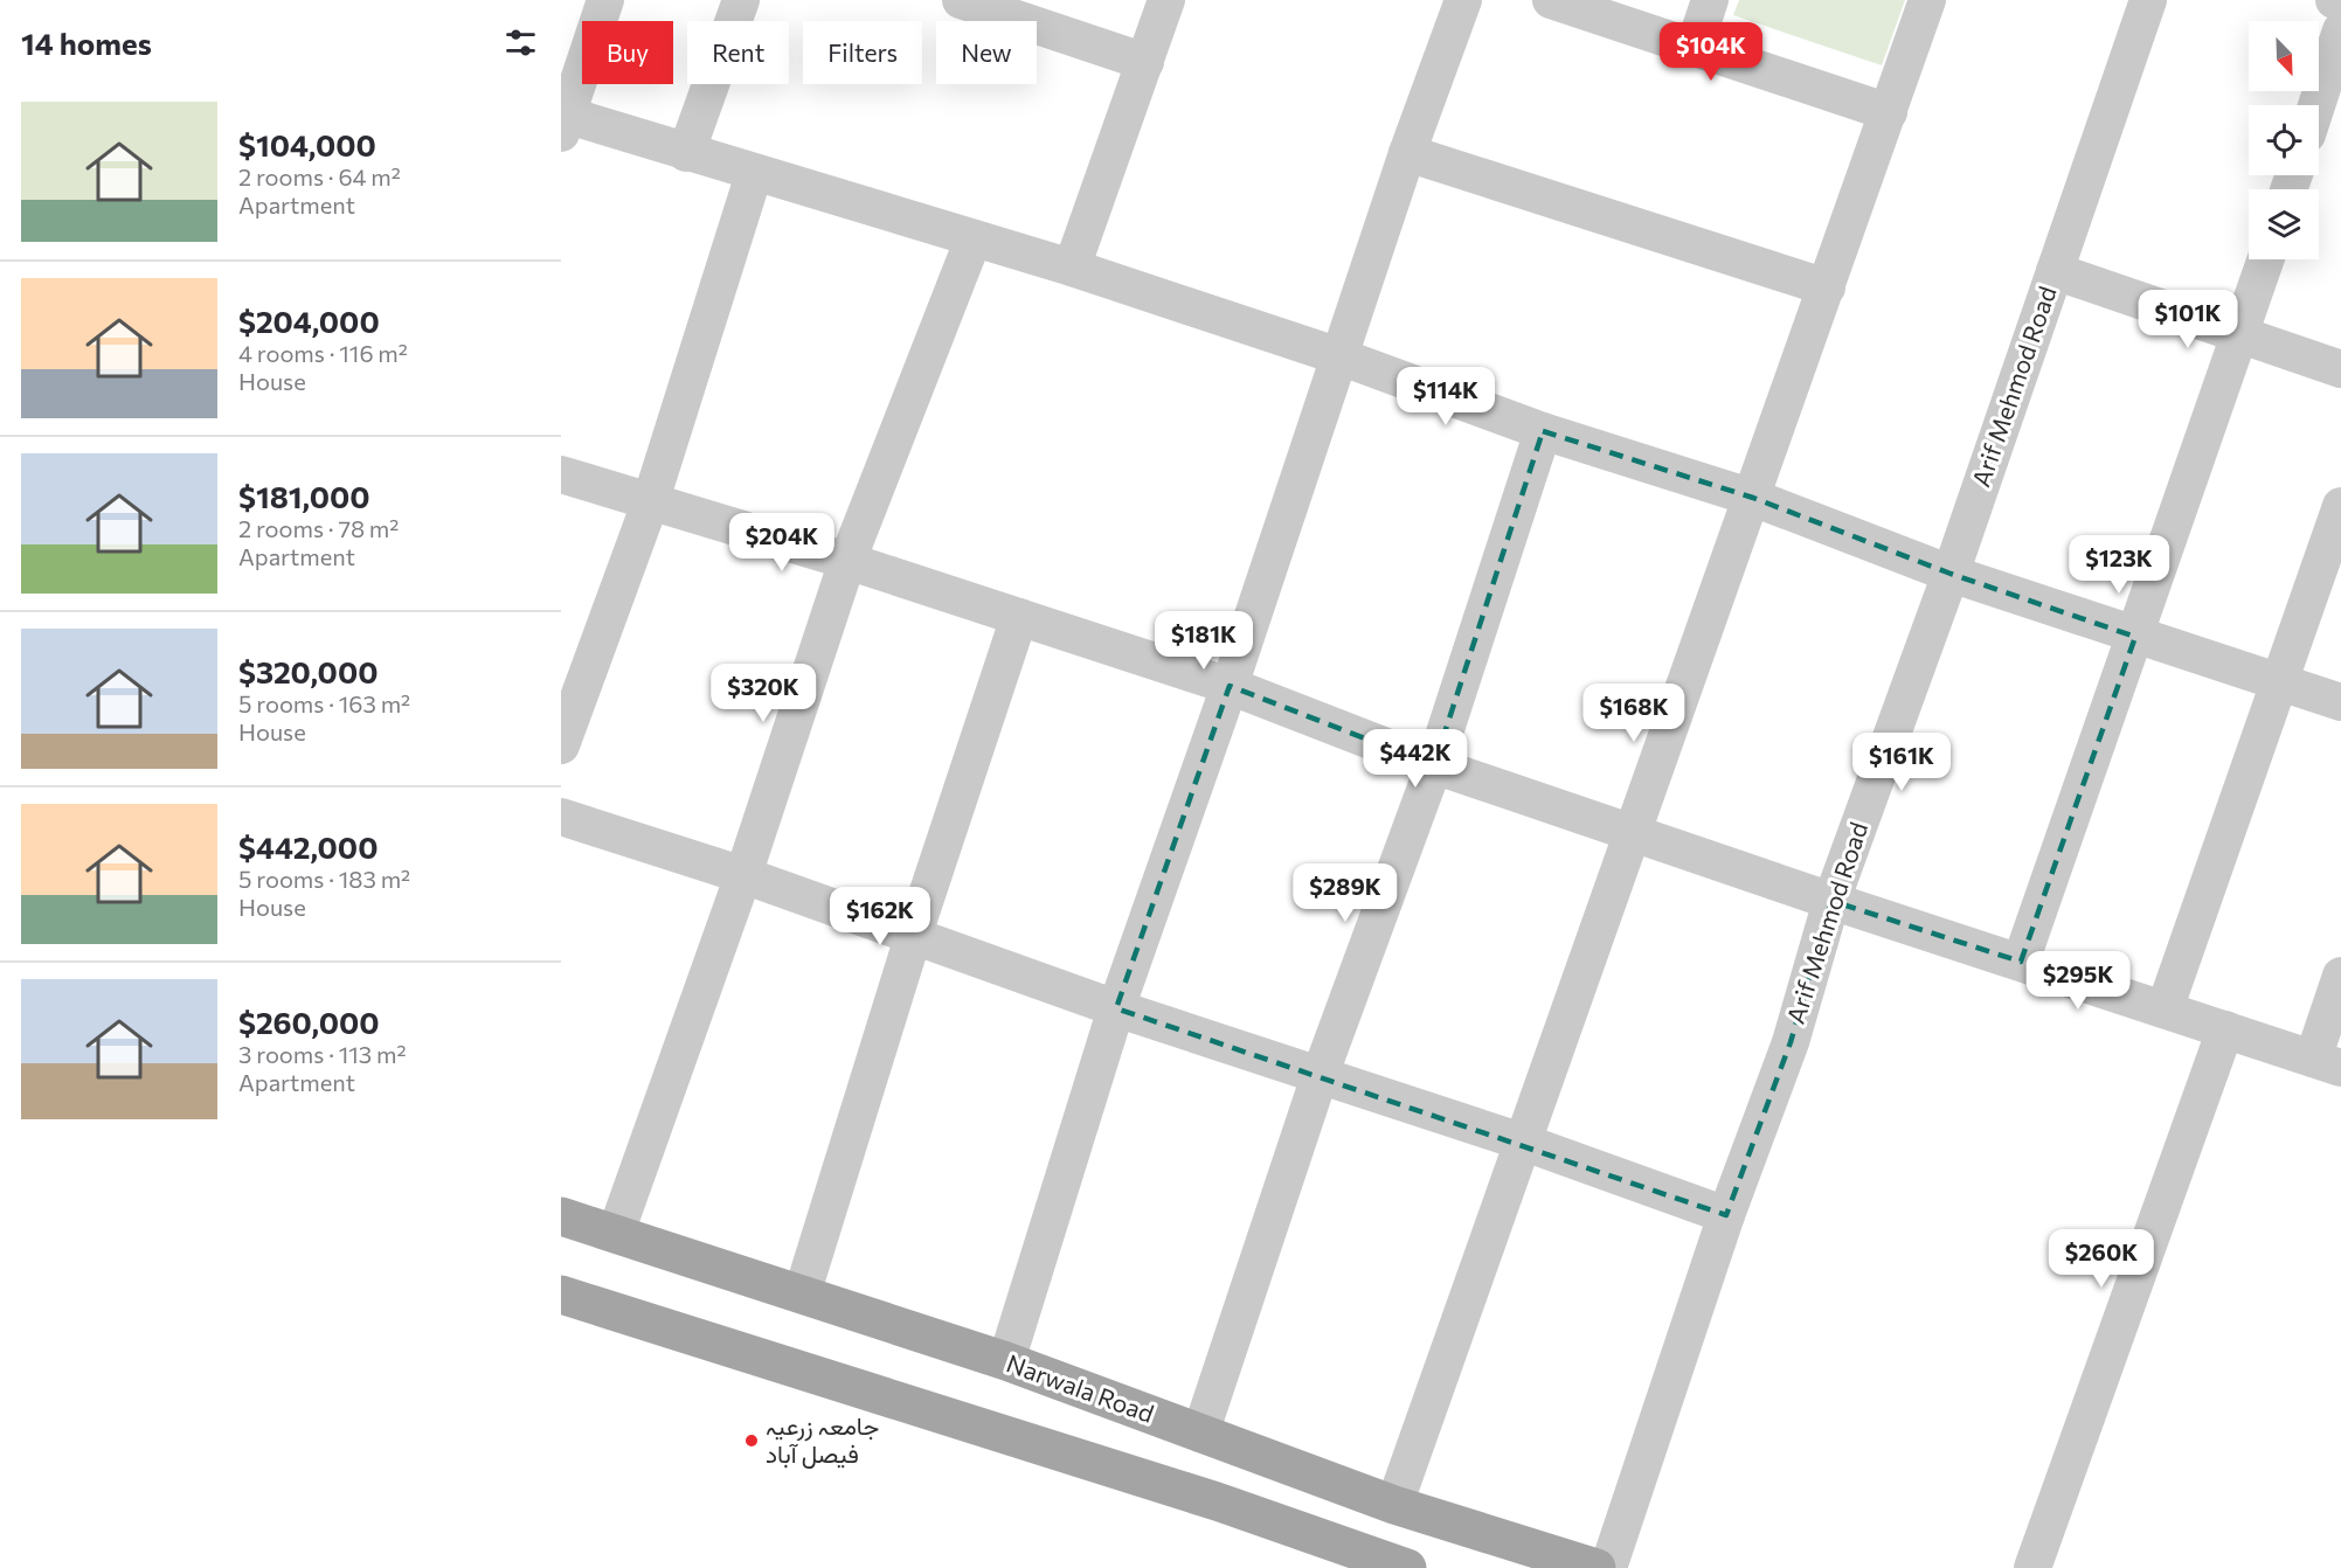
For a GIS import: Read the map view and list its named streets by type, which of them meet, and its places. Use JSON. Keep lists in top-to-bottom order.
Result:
{
  "streets": {
    "main road": ["Narwala Road"],
    "street": ["Arif Mehmod Road"]
  },
  "places": ["جامعہ زرعیہ فیصل آباد"],
  "north": "bottom right",
  "page": {
    "heading": "14 homes",
    "chip": [
      "Buy",
      "Rent",
      "Filters",
      "New"
    ],
    "price": [
      "$104K",
      "$101K",
      "$114K",
      "$204K",
      "$123K",
      "$181K",
      "$320K",
      "$168K",
      "$442K",
      "$161K",
      "$289K",
      "$162K",
      "$295K",
      "$260K"
    ],
    "list": [
      {
        "name": "$104,000",
        "note": "2 rooms · 64 m² · Apartment"
      },
      {
        "name": "$204,000",
        "note": "4 rooms · 116 m² · House"
      },
      {
        "name": "$181,000",
        "note": "2 rooms · 78 m² · Apartment"
      },
      {
        "name": "$320,000",
        "note": "5 rooms · 163 m² · House"
      },
      {
        "name": "$442,000",
        "note": "5 rooms · 183 m² · House"
      },
      {
        "name": "$260,000",
        "note": "3 rooms · 113 m² · Apartment"
      }
    ]
  }
}
